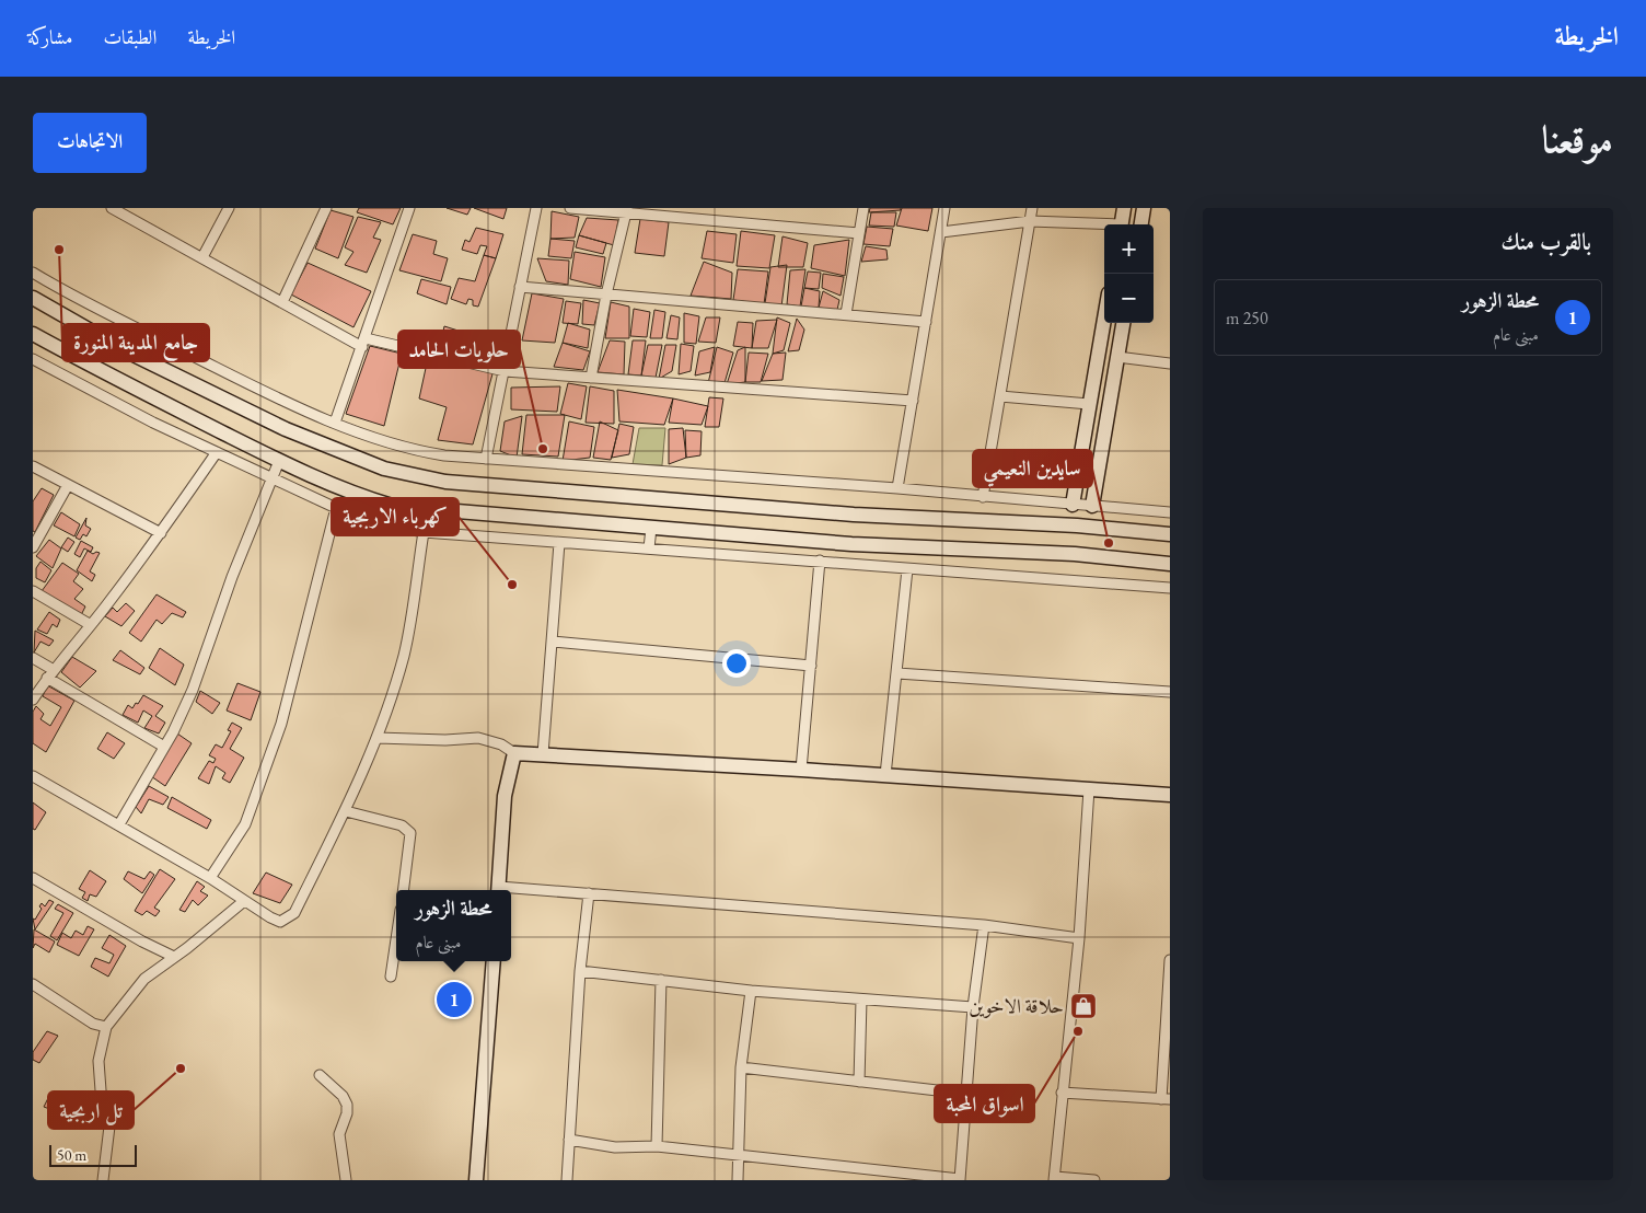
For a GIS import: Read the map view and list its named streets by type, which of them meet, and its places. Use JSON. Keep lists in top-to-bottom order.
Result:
{
  "places": {
    "other": [
      "جامع المدينة المنورة",
      "حلويات الحامد",
      "سايدين النعيمي",
      "كهرباء الاربجية",
      "اسواق المحبة",
      "تل اربجية"
    ],
    "shop": ["حلاقة الاخوين"]
  },
  "scale_bar": "50 m",
  "page": {
    "header": "الخريطة",
    "nav": ["الخريطة", "الطبقات", "مشاركة"],
    "title": "موقعنا",
    "buttons": "الاتجاهات",
    "heading": "بالقرب منك",
    "map_buttons": ["+", "−"],
    "list": [
      {
        "mark": "1",
        "name": "محطة الزهور",
        "note": "مبنى عام",
        "value": "250 m"
      }
    ],
    "popup": ["محطة الزهور", "مبنى عام"],
    "pins": "1",
    "scale": "50 m"
  }
}
